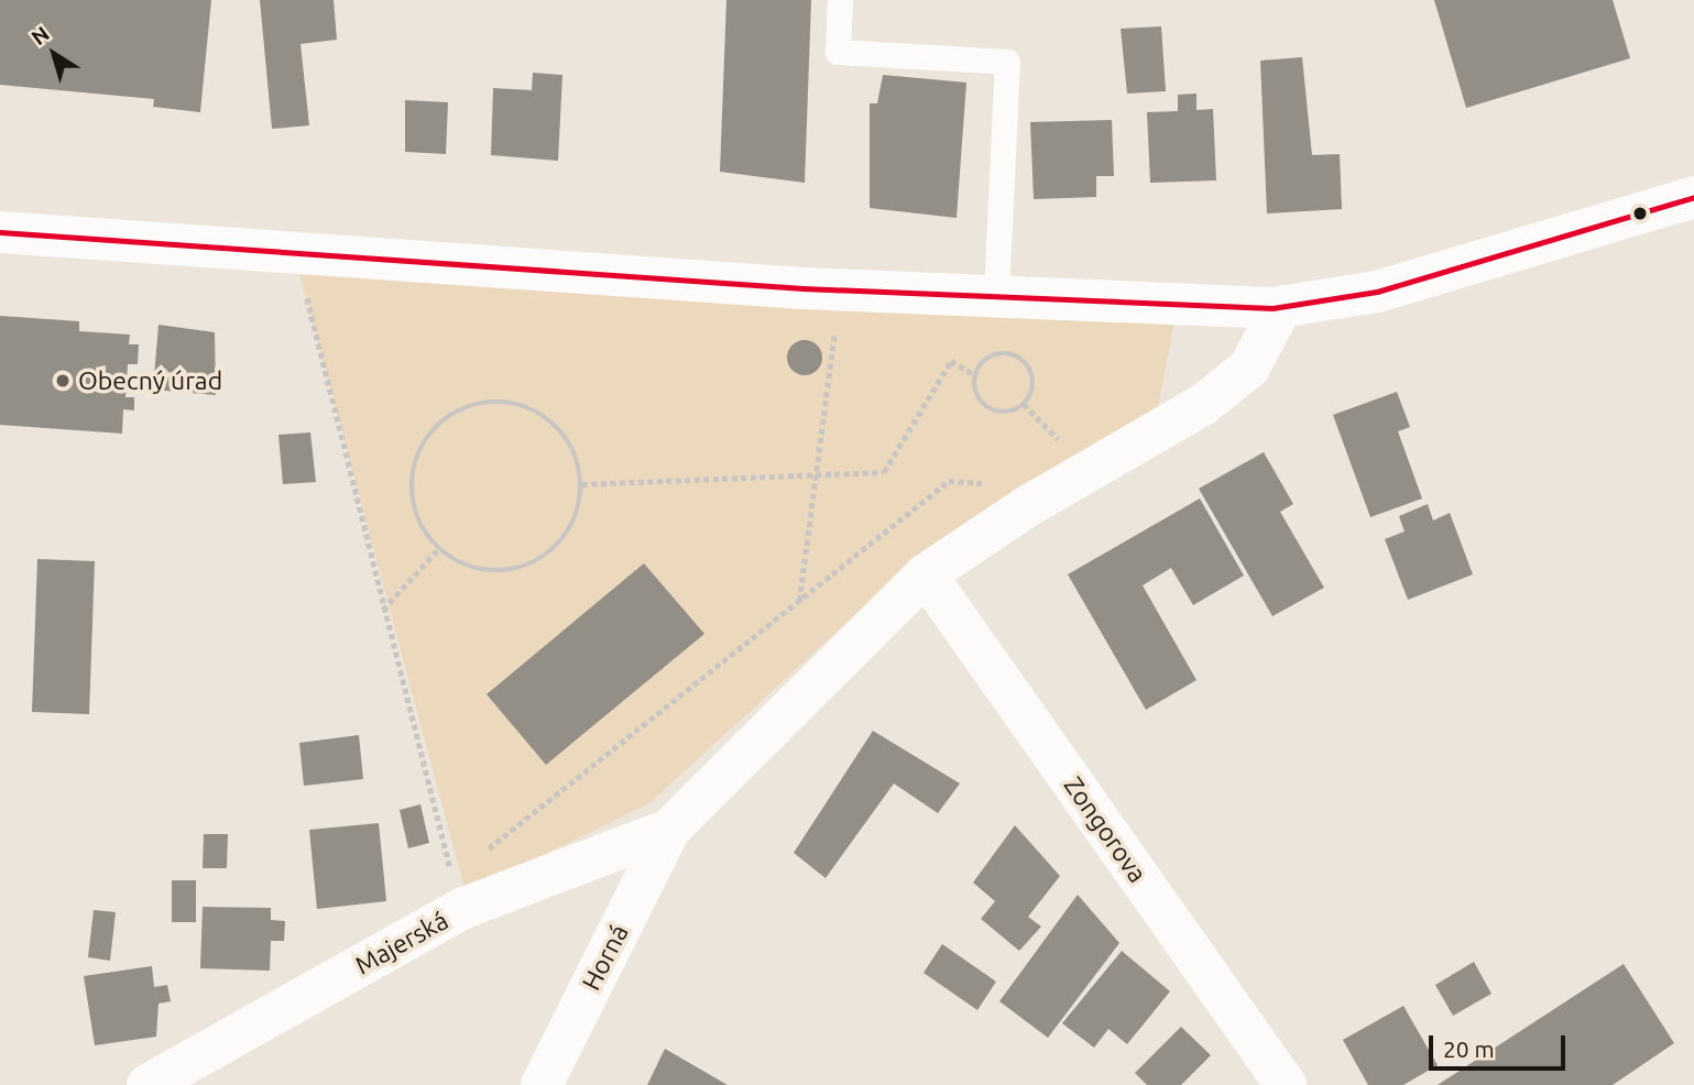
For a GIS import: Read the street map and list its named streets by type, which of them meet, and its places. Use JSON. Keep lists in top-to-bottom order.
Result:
{
  "streets": {
    "street": ["Zongorova", "Majerská", "Horná"]
  },
  "crossings": [
    ["Majerská", "Horná"]
  ],
  "places": ["Obecný úrad"],
  "scale_bar": "20 m",
  "north": "top left"
}
